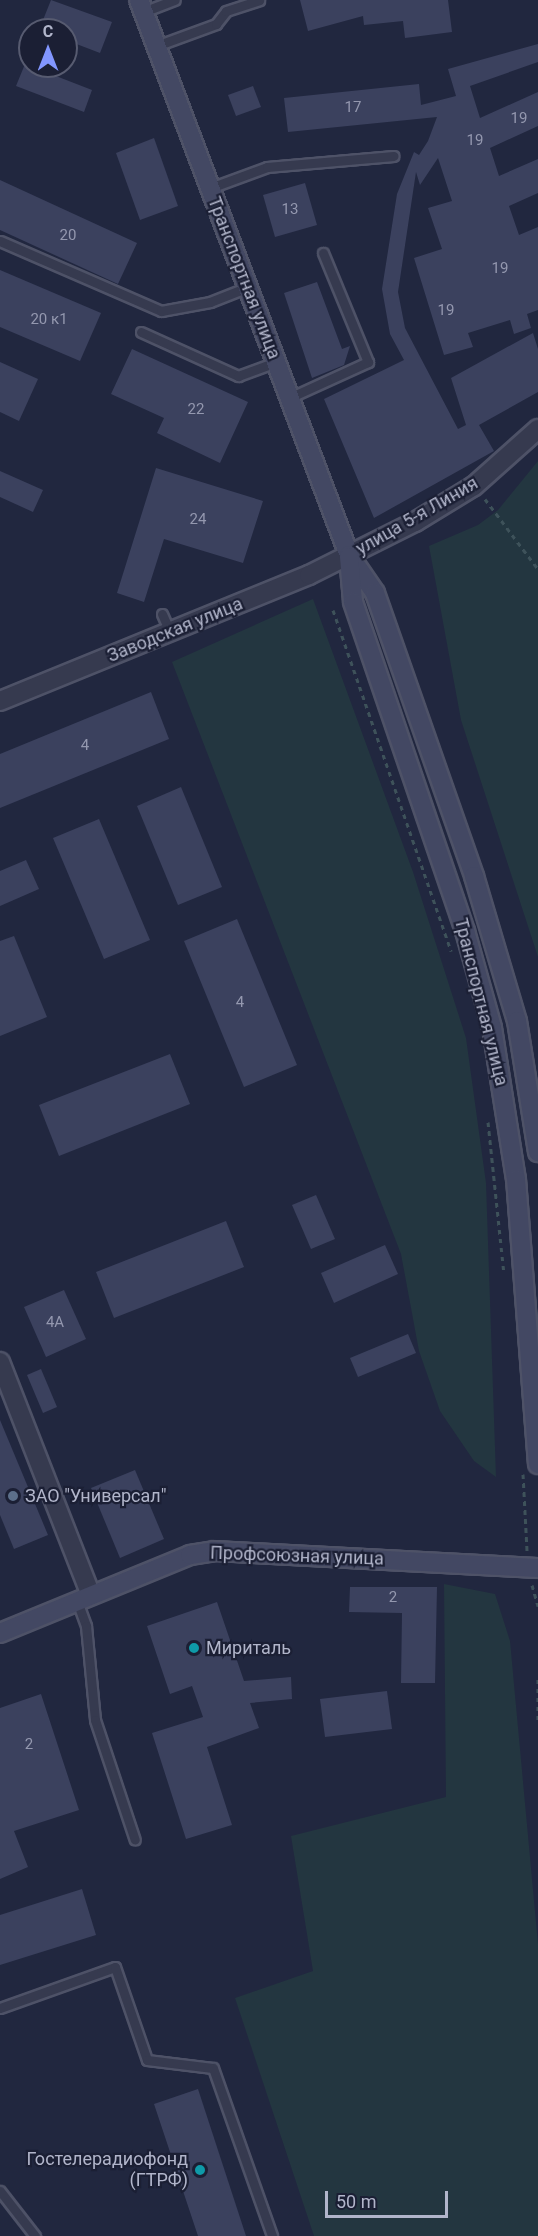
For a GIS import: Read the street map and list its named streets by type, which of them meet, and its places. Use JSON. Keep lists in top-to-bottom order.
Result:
{
  "streets": {
    "street": [
      "Транспортная улица",
      "улица 5-я Линия",
      "Заводская улица",
      "Профсоюзная улица"
    ]
  },
  "crossings": [
    ["Транспортная улица", "улица 5-я Линия"],
    ["Транспортная улица", "Заводская улица"],
    ["улица 5-я Линия", "Заводская улица"]
  ],
  "places": ["ЗАО \"Универсал\"", "Мириталь", "Гостелерадиофонд (ГТРФ)"],
  "house_numbers": [
    "17",
    "19",
    "19",
    "13",
    "20",
    "19",
    "19",
    "20 к1",
    "22",
    "24",
    "4",
    "4",
    "4А",
    "2",
    "2"
  ],
  "scale_bar": "50 m",
  "north": "top"
}
